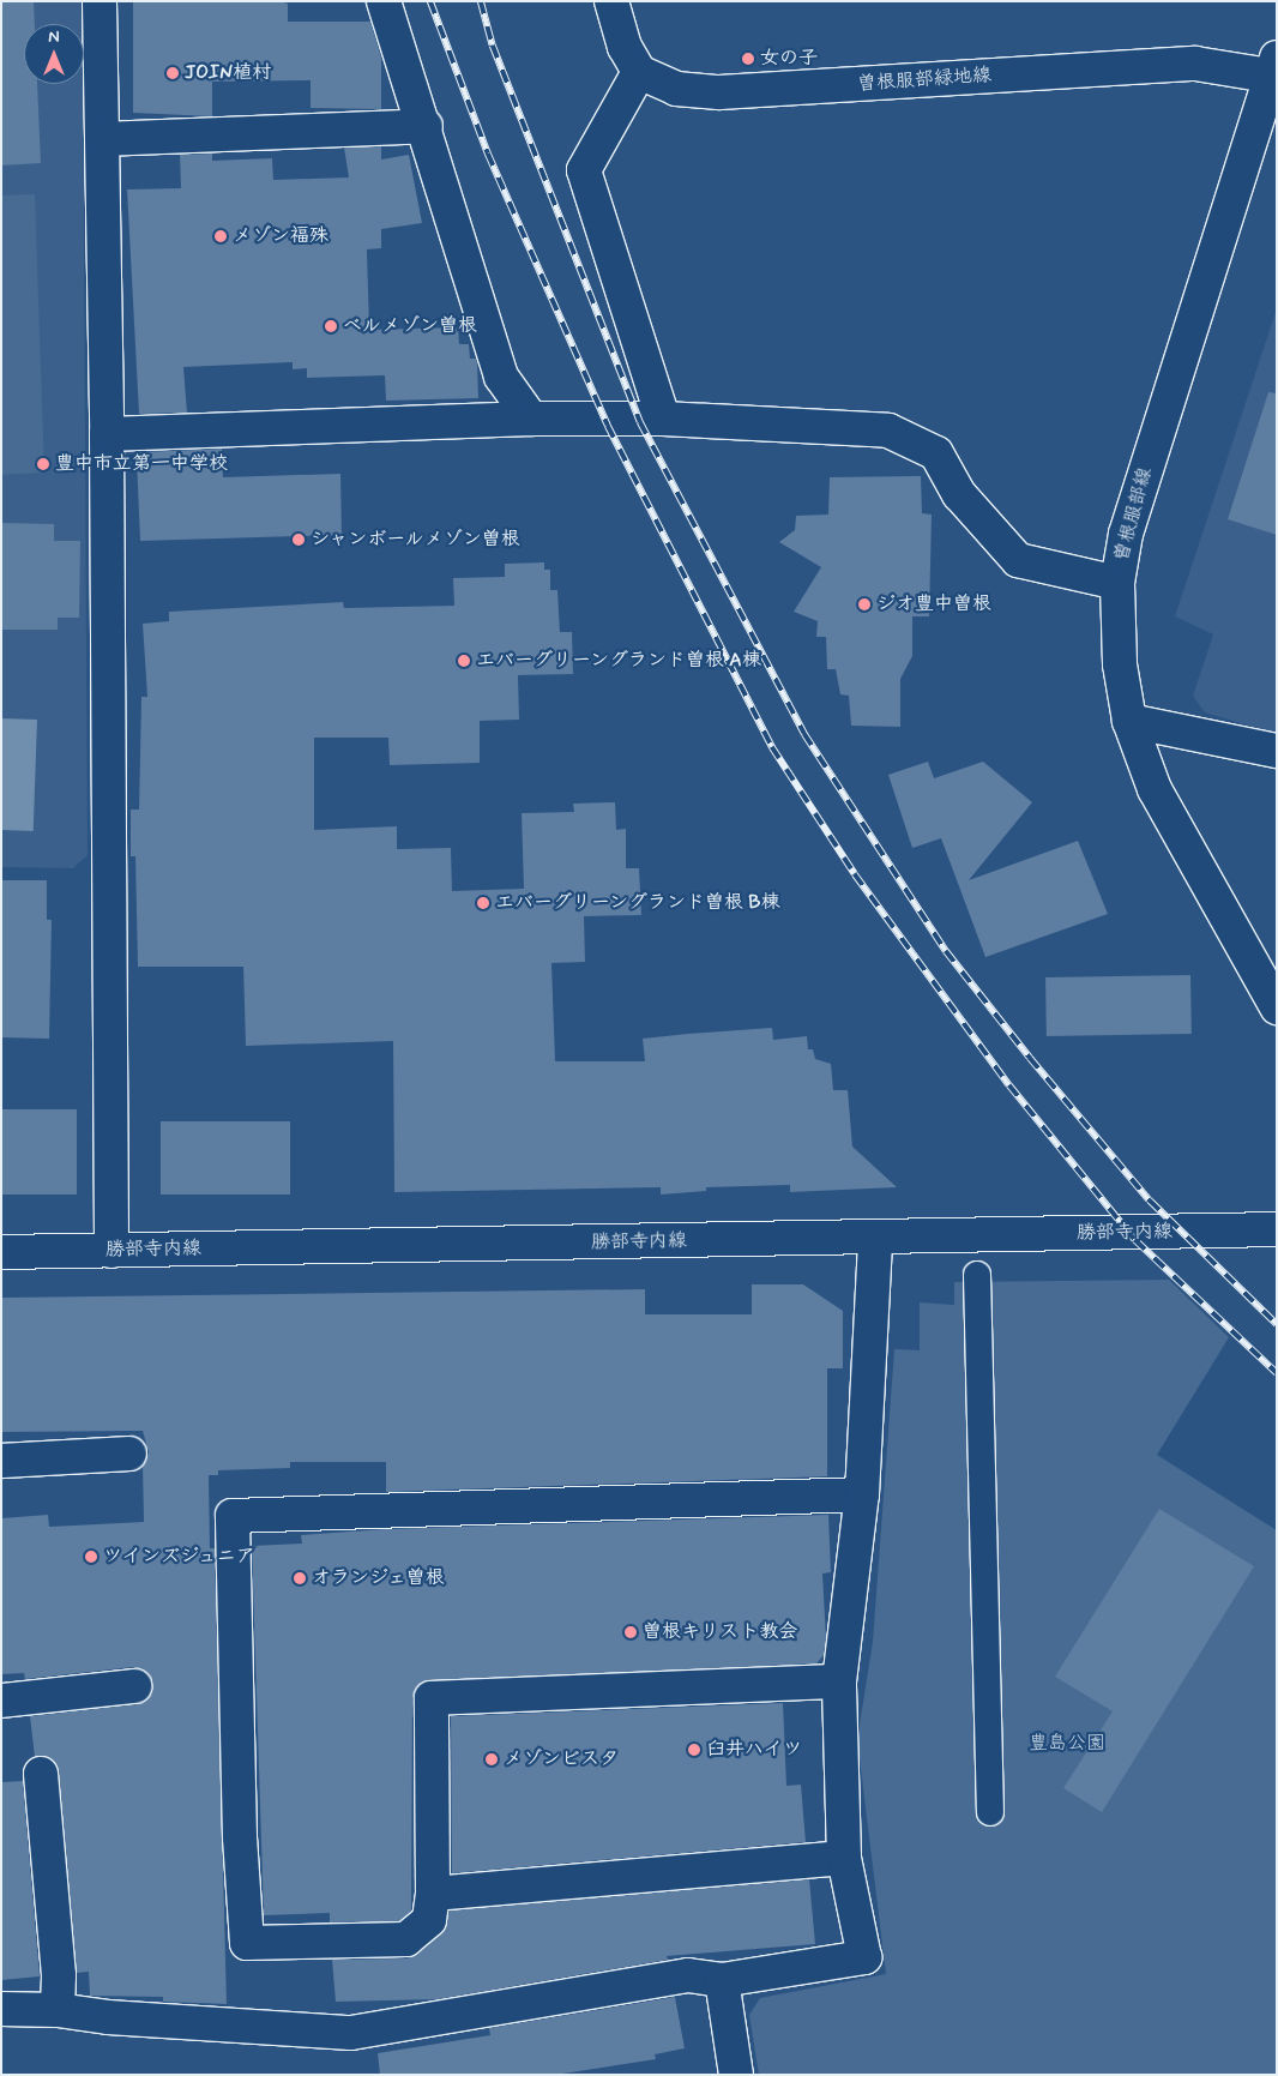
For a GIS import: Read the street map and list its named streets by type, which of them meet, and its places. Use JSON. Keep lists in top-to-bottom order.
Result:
{
  "streets": {
    "street": ["曽根服部緑地線", "曽根服部線", "勝部寺内線"]
  },
  "crossings": [
    ["曽根服部緑地線", "曽根服部線"]
  ],
  "parks": ["豊島公園"],
  "places": [
    "女の子",
    "JOIN植村",
    "メゾン福殊",
    "ベルメゾン曽根",
    "豊中市立第一中学校",
    "シャンボールメゾン曽根",
    "ジオ豊中曽根",
    "エバーグリーングランド曽根 A棟",
    "エバーグリーングランド曽根 B棟",
    "ツインズジュニア",
    "オランジェ曽根",
    "曽根キリスト教会",
    "臼井ハイツ",
    "メゾンビスタ"
  ],
  "north": "top"
}
